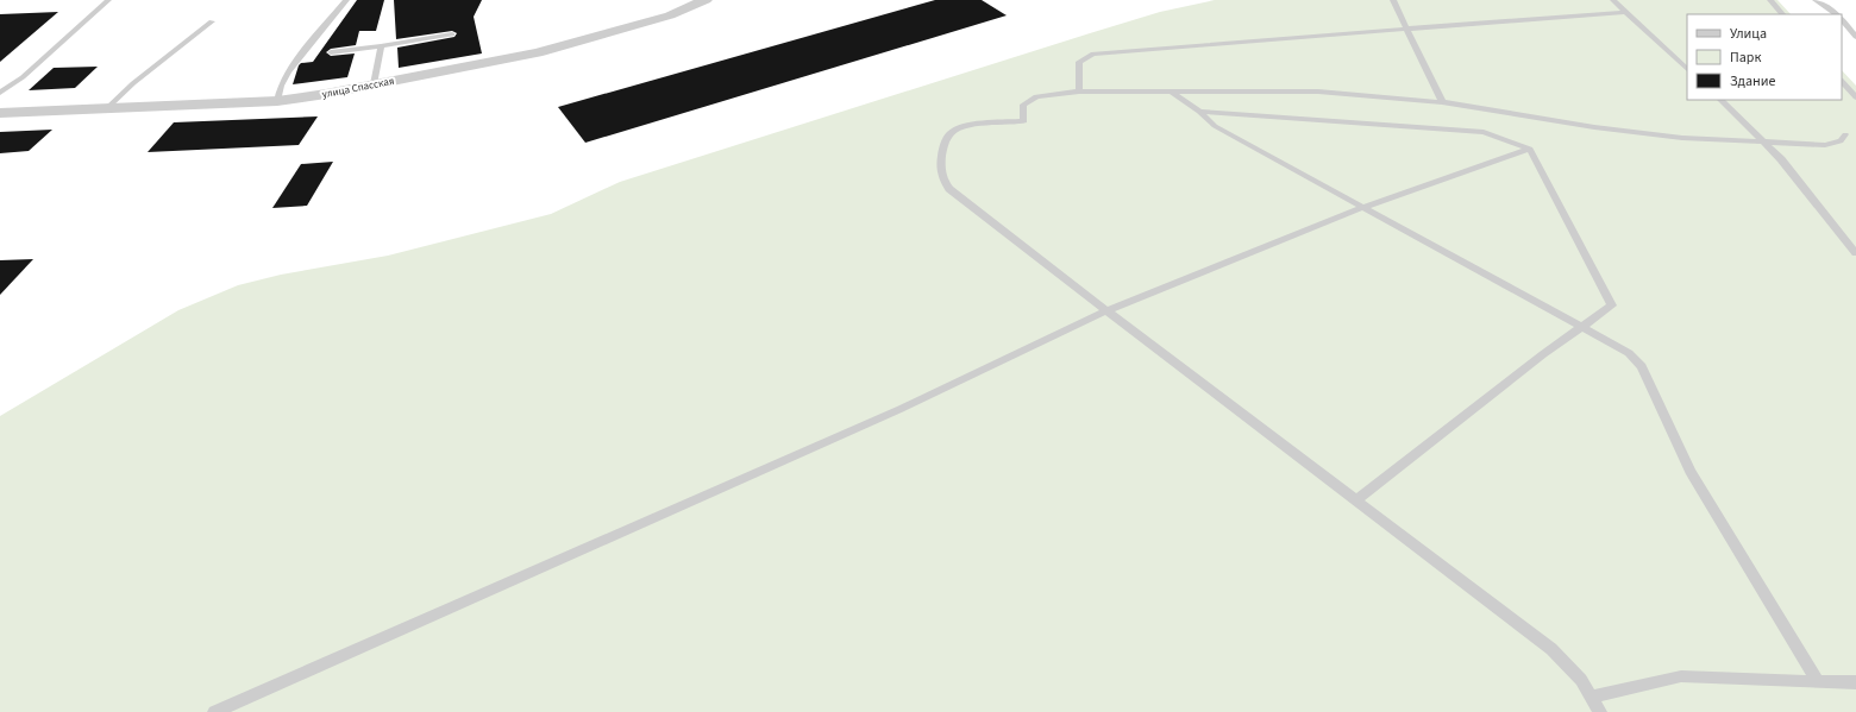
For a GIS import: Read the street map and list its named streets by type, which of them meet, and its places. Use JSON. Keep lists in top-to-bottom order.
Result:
{
  "streets": {
    "street": ["улица Спасская"]
  },
  "legend": ["Улица", "Парк", "Здание"]
}
